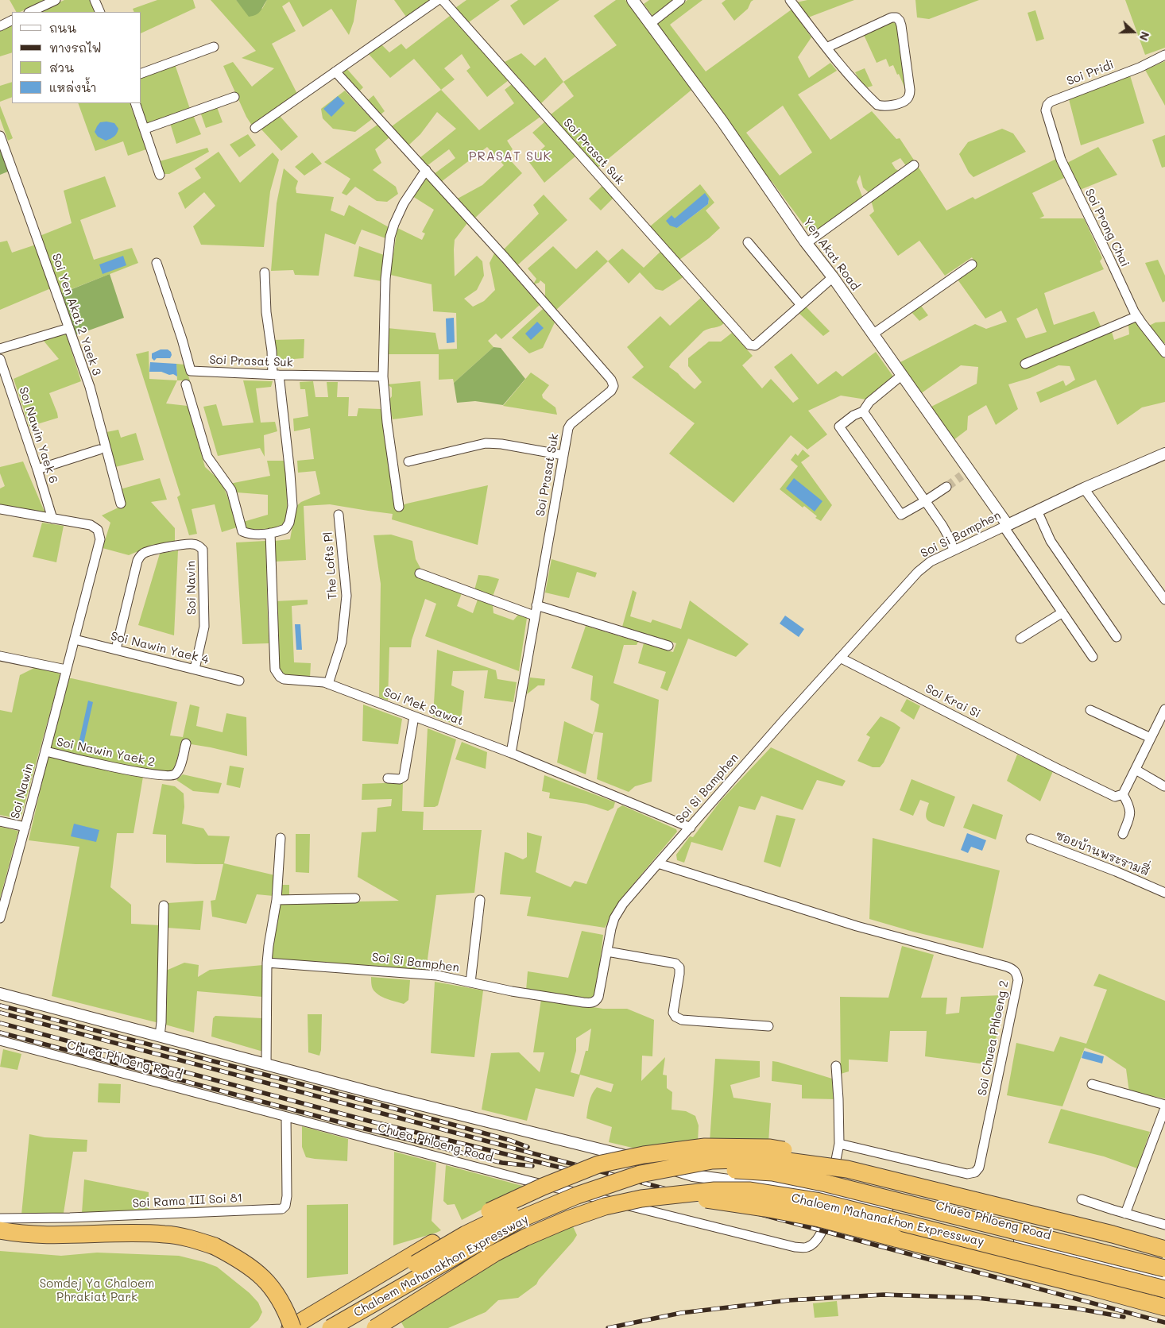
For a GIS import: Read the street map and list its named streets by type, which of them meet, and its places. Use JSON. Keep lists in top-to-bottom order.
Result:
{
  "streets": {
    "highway": ["Chaloem Mahanakhon Expressway"],
    "street": [
      "Soi Pridi",
      "Soi Prasat Suk",
      "Soi Prong Chai",
      "Yen Akat Road",
      "Soi Yen Akat 2 Yaek 3",
      "Soi Nawin Yaek 6",
      "Soi Si Bamphen",
      "The Lofts Pl",
      "Soi Navin",
      "Soi Nawin Yaek 4",
      "Soi Krai Si",
      "Soi Mek Sawat",
      "Soi Nawin Yaek 2",
      "Soi Nawin",
      "ซอยบ้านพระรามสี่",
      "Soi Chuea Phloeng 2",
      "Chuea Phloeng Road",
      "Soi Rama III Soi 81"
    ]
  },
  "crossings": [
    ["Soi Pridi", "Soi Prong Chai"],
    ["Soi Prasat Suk", "Yen Akat Road"],
    ["Soi Prasat Suk", "Soi Mek Sawat"],
    ["Yen Akat Road", "Soi Si Bamphen"],
    ["Soi Si Bamphen", "Soi Krai Si"],
    ["Soi Si Bamphen", "Soi Mek Sawat"],
    ["Soi Si Bamphen", "Soi Chuea Phloeng 2"],
    ["The Lofts Pl", "Soi Mek Sawat"],
    ["Soi Navin", "Soi Nawin Yaek 4"],
    ["Soi Nawin Yaek 2", "Soi Nawin"],
    ["Chuea Phloeng Road", "Soi Rama III Soi 81"]
  ],
  "districts": ["PRASAT SUK"],
  "parks": ["Somdej Ya Chaloem Phrakiat Park"],
  "legend": [
    "ถนน",
    "ทางรถไฟ",
    "สวน",
    "แหล่งน้ำ"
  ],
  "north": "right"
}
